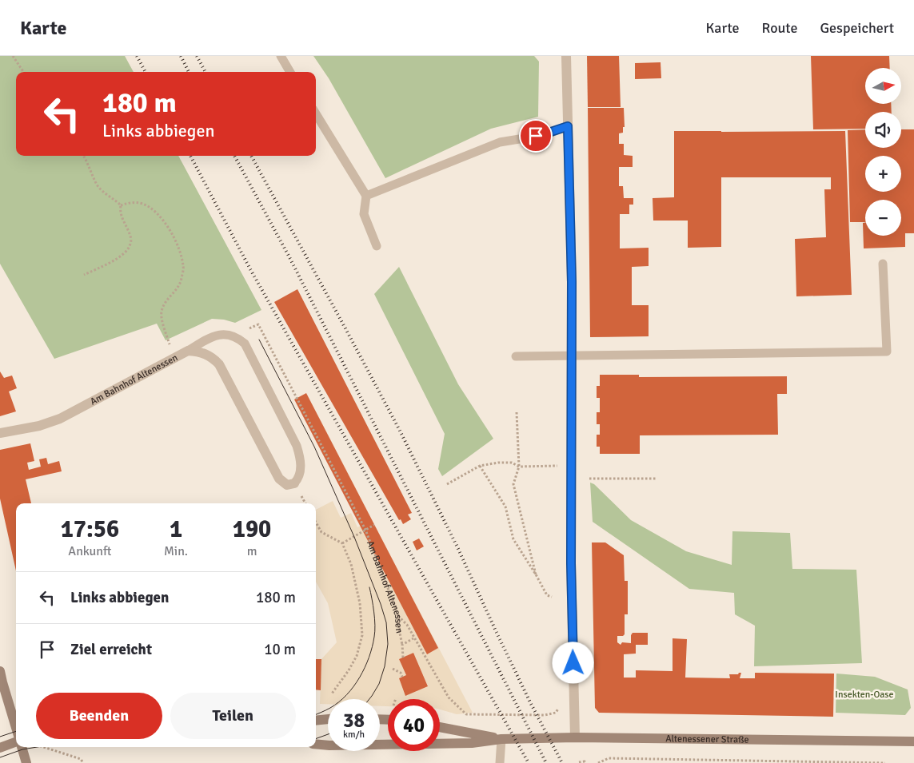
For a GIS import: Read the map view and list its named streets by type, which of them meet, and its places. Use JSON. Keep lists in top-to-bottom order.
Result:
{
  "streets": {
    "main road": ["Altenessener Straße"],
    "street": ["Am Bahnhof Altenessen"]
  },
  "parks": ["Insekten-Oase"],
  "north": "right",
  "page": {
    "header": "Karte",
    "nav": ["Karte", "Route", "Gespeichert"],
    "map_buttons": ["+", "−"],
    "turn": ["180 m", "Links abbiegen"],
    "eta": [
      "17:56",
      "Ankunft",
      "1",
      "Min.",
      "190",
      "m"
    ],
    "list": [
      {
        "name": "Links abbiegen",
        "value": "180 m"
      },
      {
        "name": "Ziel erreicht",
        "value": "10 m"
      }
    ],
    "buttons": ["Beenden", "Teilen"],
    "speed": "38 km/h",
    "limit": "40"
  }
}
